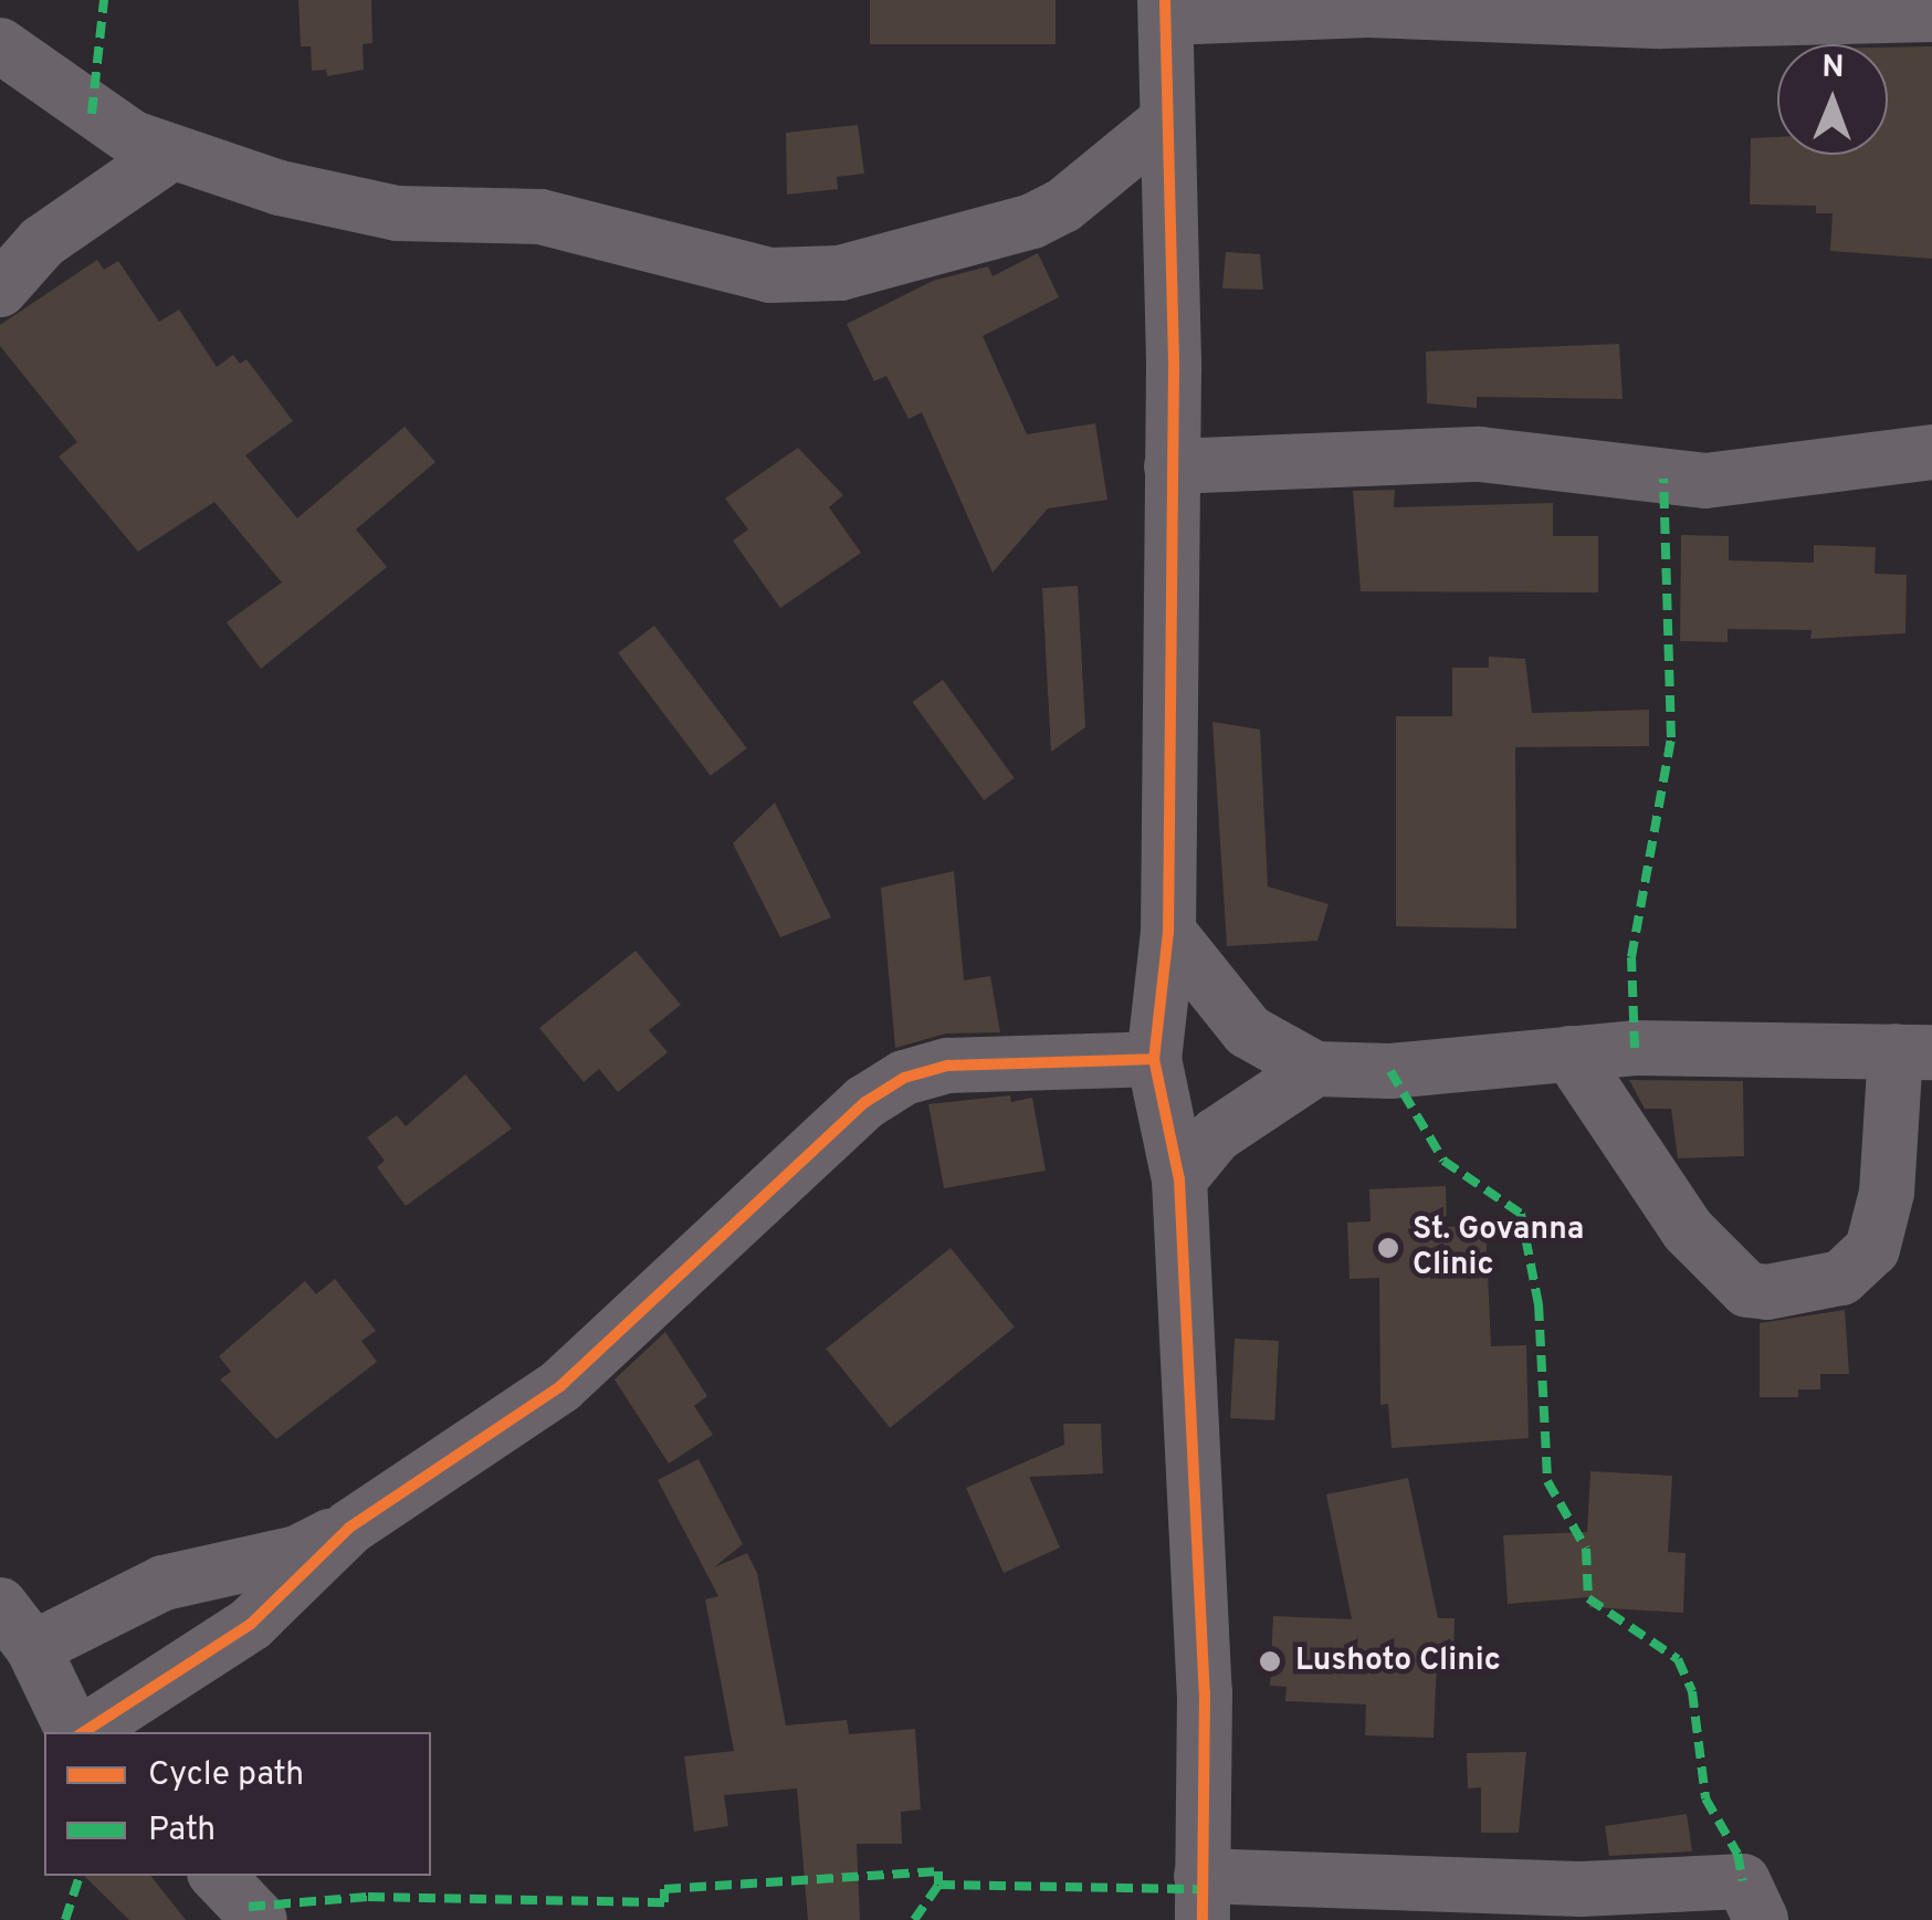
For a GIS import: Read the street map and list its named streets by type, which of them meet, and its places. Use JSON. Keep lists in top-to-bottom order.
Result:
{
  "places": ["St. Govanna Clinic", "Lushoto Clinic"],
  "legend": ["Cycle path", "Path"],
  "north": "top"
}
